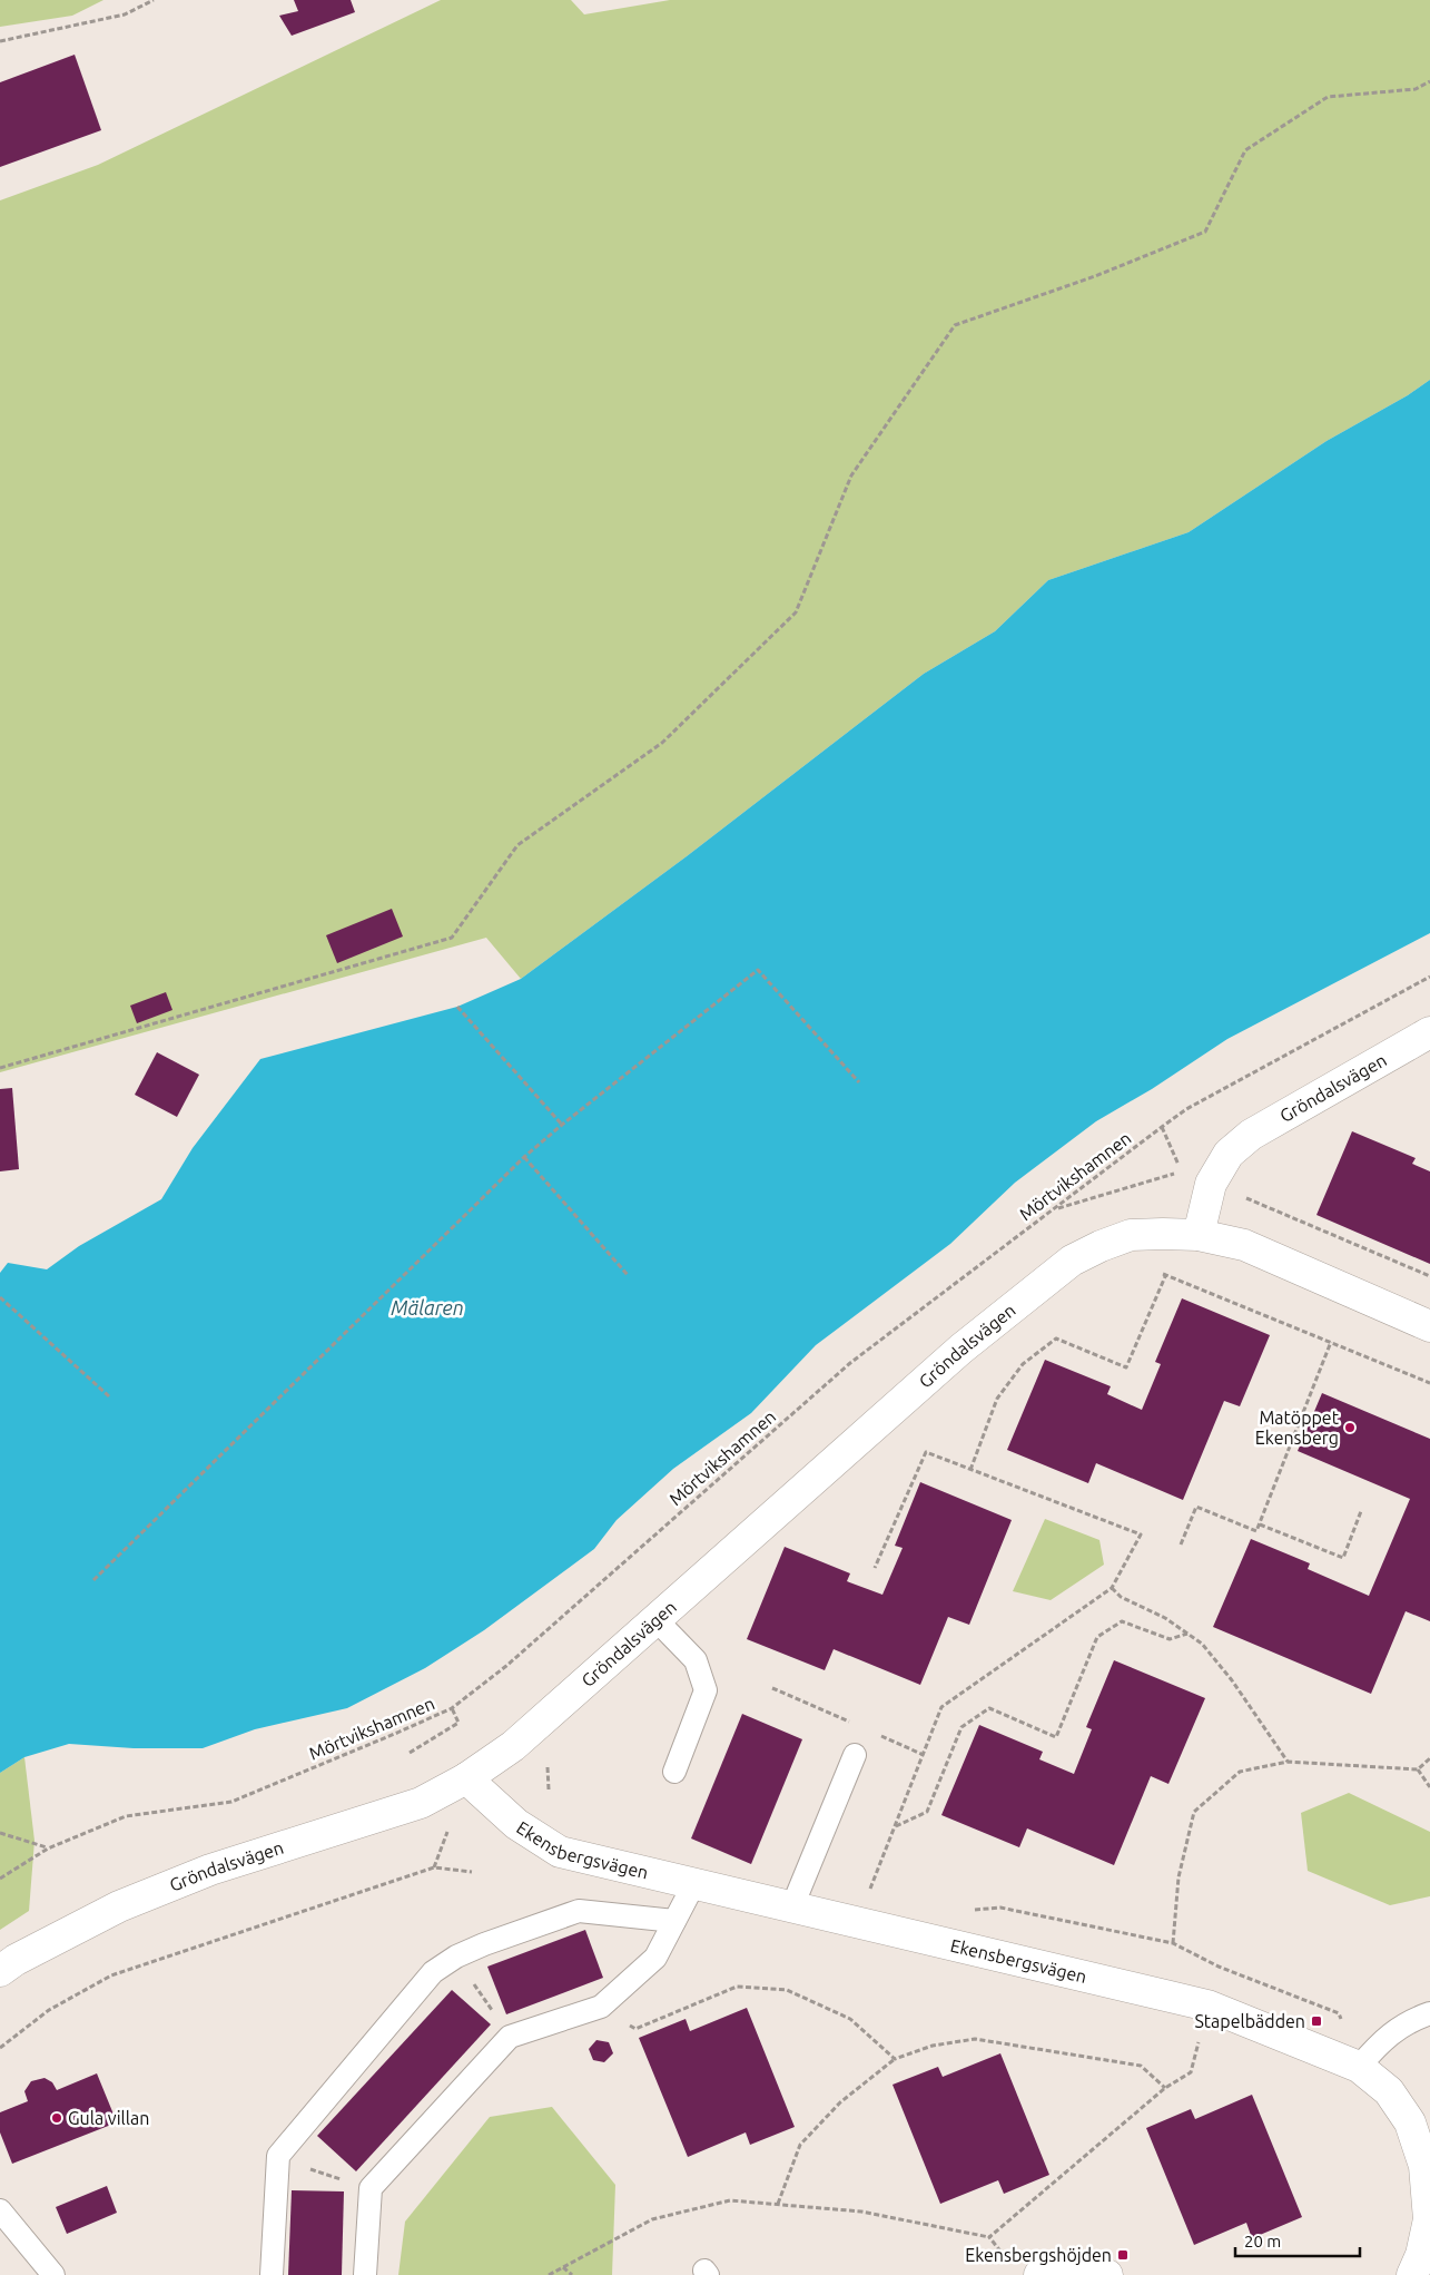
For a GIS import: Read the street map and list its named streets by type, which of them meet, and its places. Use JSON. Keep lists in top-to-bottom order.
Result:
{
  "streets": {
    "street": ["Gröndalsvägen", "Ekensbergsvägen"],
    "path": ["Mörtvikshamnen"]
  },
  "crossings": [
    ["Gröndalsvägen", "Ekensbergsvägen"]
  ],
  "water": ["Mälaren"],
  "places": {
    "other": ["Matöppet Ekensberg", "Gula villan"],
    "transit": ["Stapelbädden", "Ekensbergshöjden"]
  },
  "scale_bar": "20 m"
}
